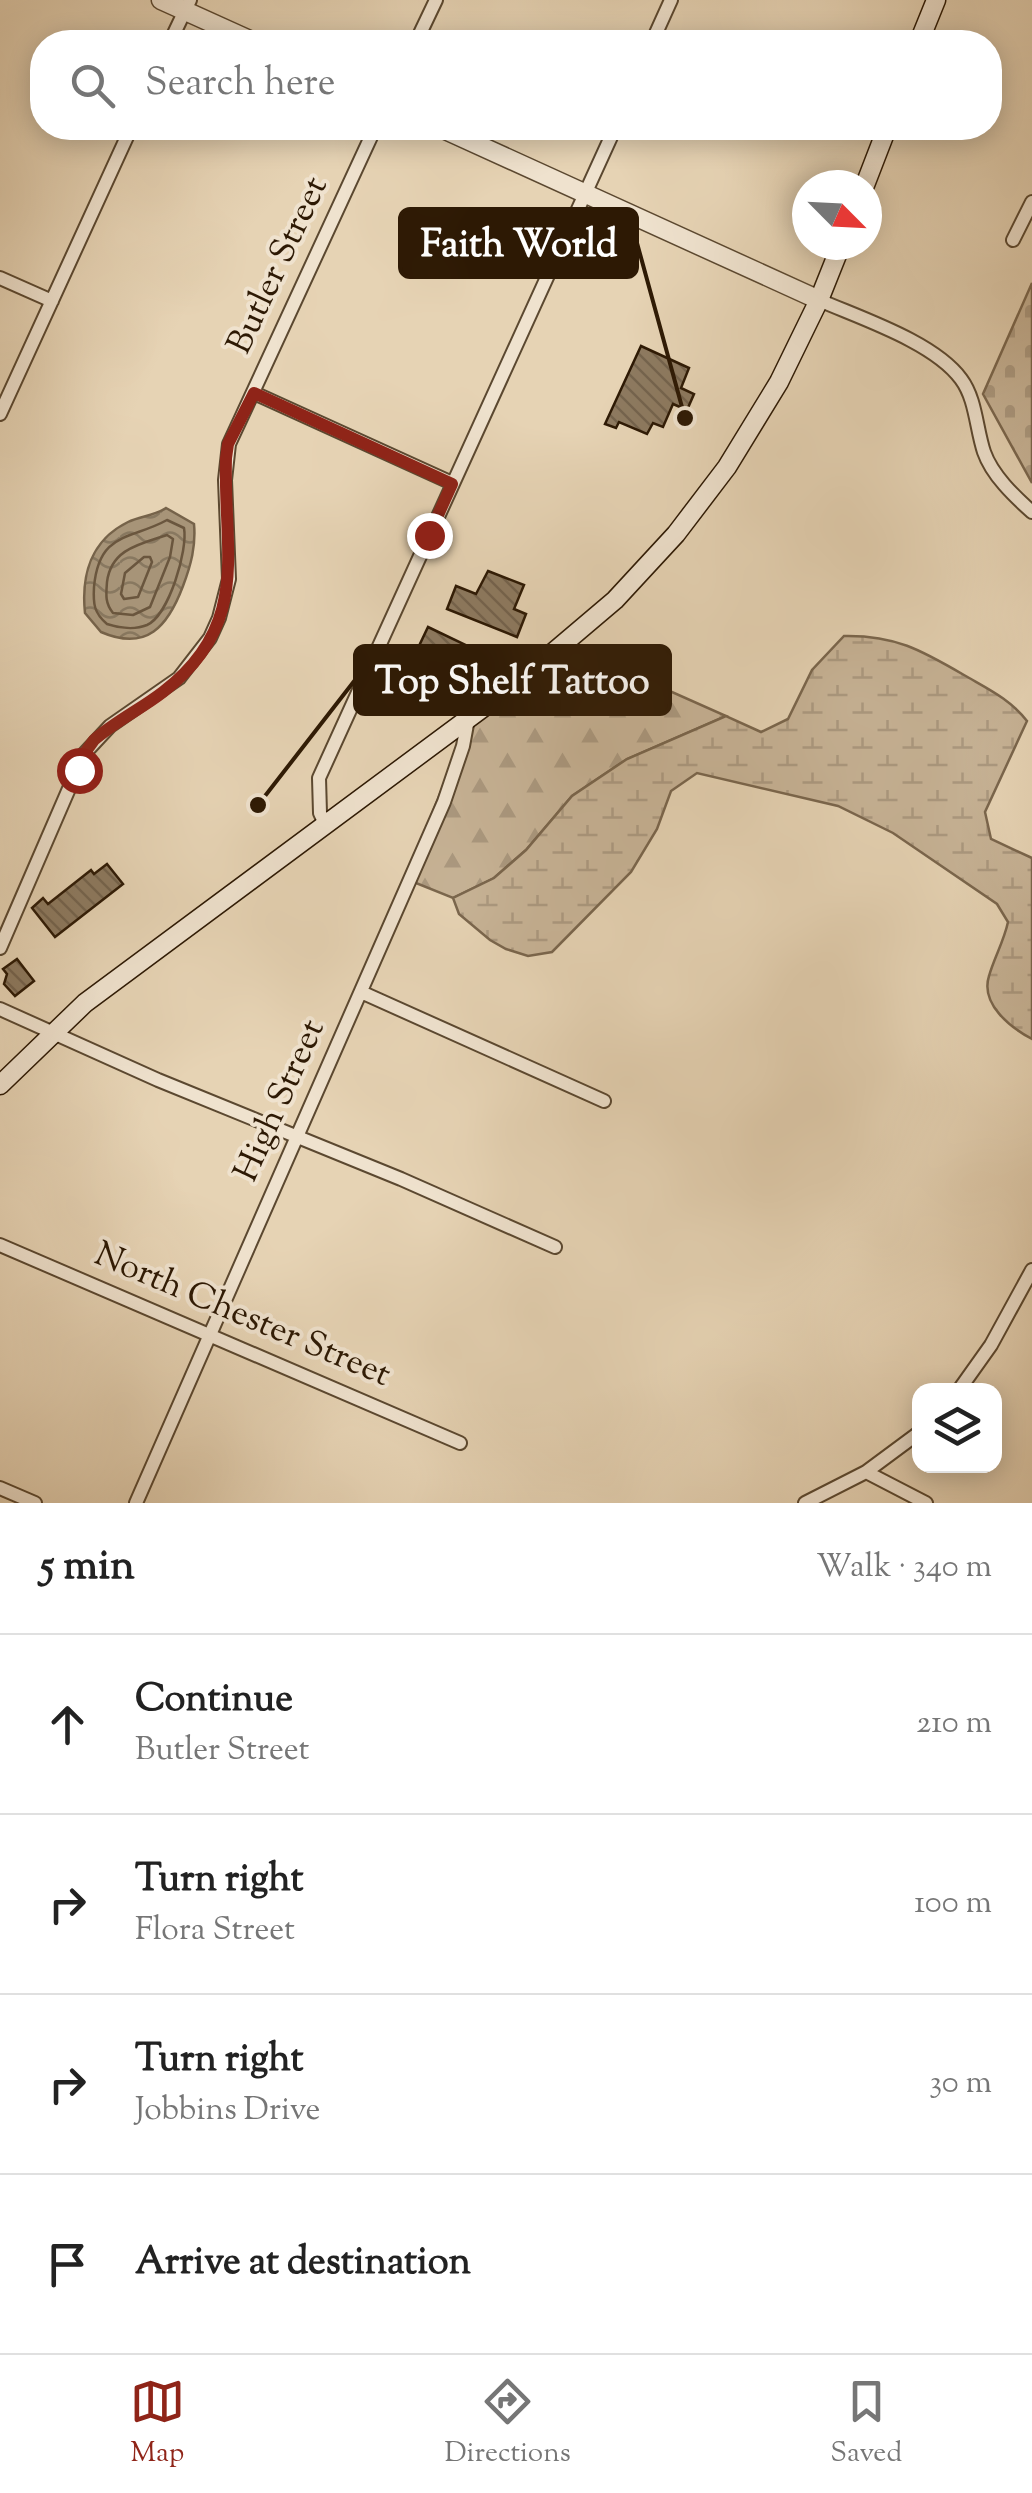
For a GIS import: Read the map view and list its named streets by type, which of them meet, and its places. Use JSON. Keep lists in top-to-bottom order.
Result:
{
  "streets": {
    "street": ["Butler Street", "High Street", "North Chester Street"]
  },
  "crossings": [
    ["High Street", "North Chester Street"]
  ],
  "places": ["Faith World", "Top Shelf Tattoo"],
  "north": "bottom right",
  "page": {
    "search": "Search here",
    "heading": ["5 min", "Walk · 340 m"],
    "list": [
      ["Continue", "Butler Street", "210 m"],
      ["Turn right", "Flora Street", "100 m"],
      ["Turn right", "Jobbins Drive", "30 m"],
      "Arrive at destination"
    ],
    "nav": ["Map", "Directions", "Saved"]
  }
}
